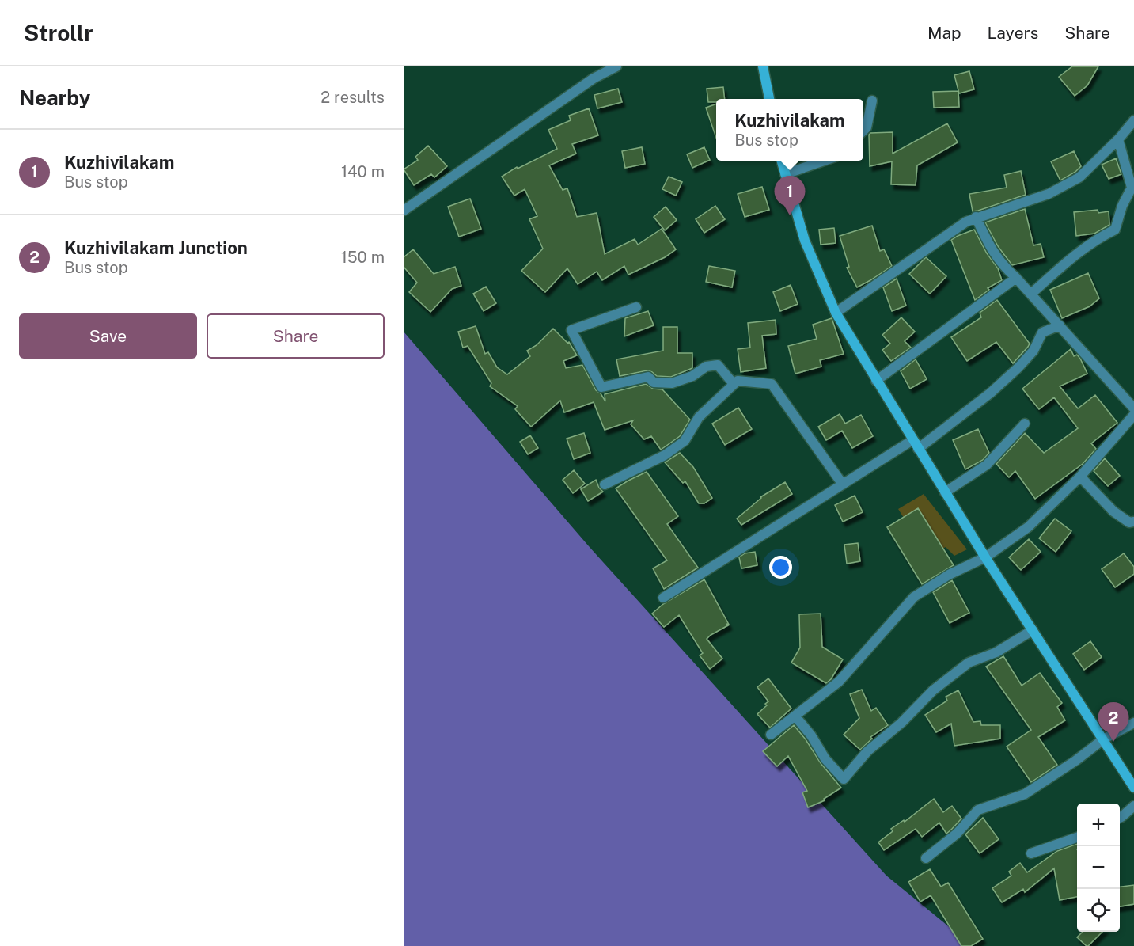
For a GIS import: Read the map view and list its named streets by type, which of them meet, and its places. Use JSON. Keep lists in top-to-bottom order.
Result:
{
  "page": {
    "header": "Strollr",
    "nav": ["Map", "Layers", "Share"],
    "heading": ["Nearby", "2 results"],
    "popup": ["Kuzhivilakam", "Bus stop"],
    "list": [
      {
        "mark": "1",
        "name": "Kuzhivilakam",
        "note": "Bus stop",
        "value": "140 m"
      },
      {
        "mark": "2",
        "name": "Kuzhivilakam Junction",
        "note": "Bus stop",
        "value": "150 m"
      }
    ],
    "pins": ["1", "2"],
    "buttons": ["Save", "Share"],
    "map_buttons": ["+", "−"]
  }
}
